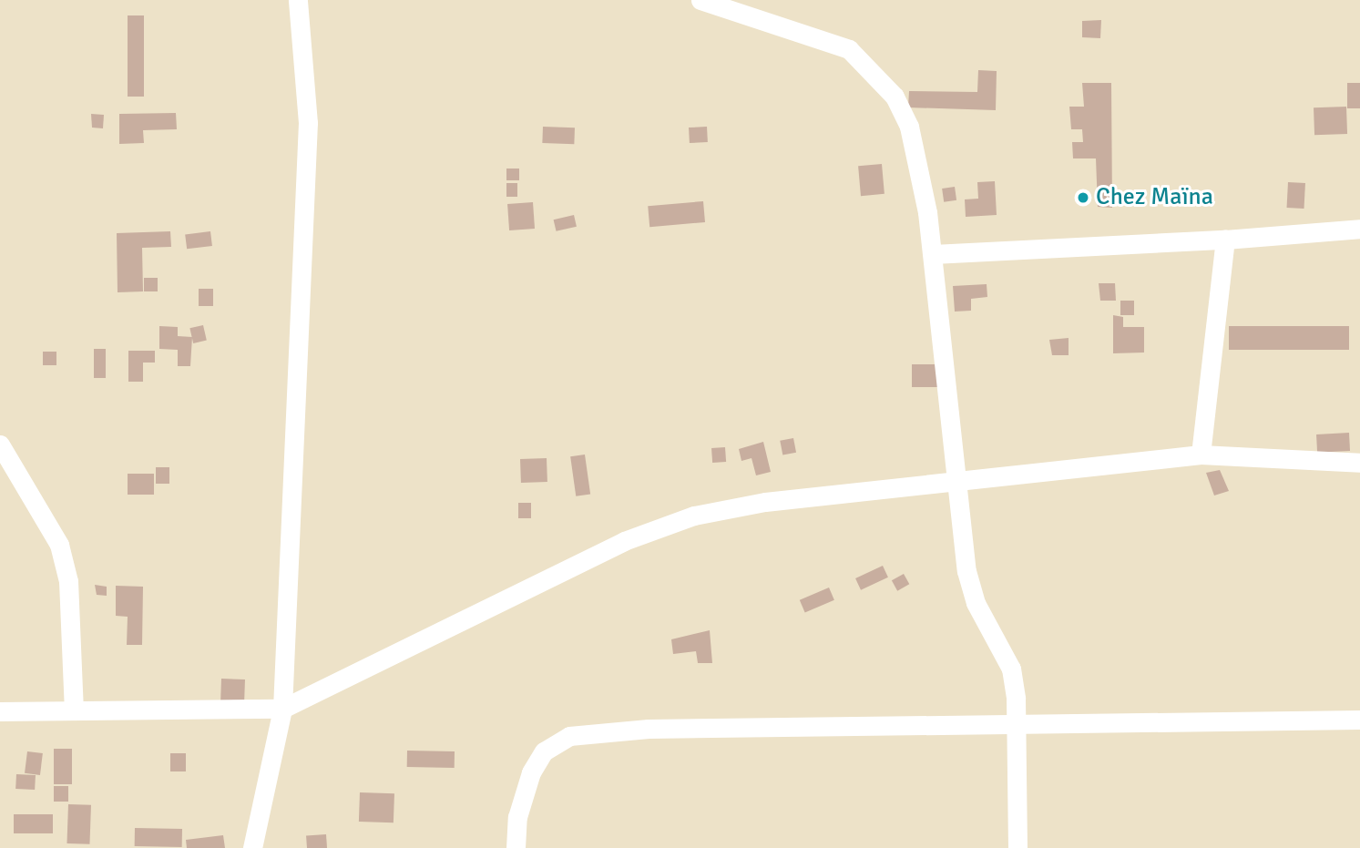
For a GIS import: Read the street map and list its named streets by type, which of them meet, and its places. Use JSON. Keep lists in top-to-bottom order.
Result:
{
  "places": ["Chez Maïna"]
}
